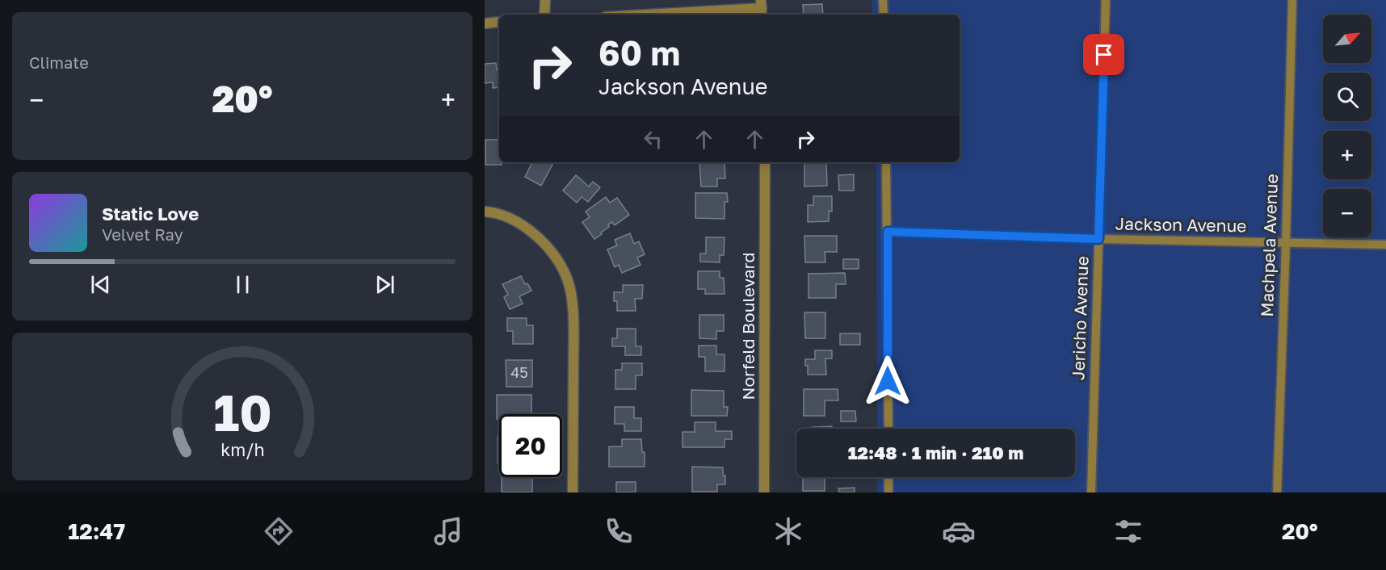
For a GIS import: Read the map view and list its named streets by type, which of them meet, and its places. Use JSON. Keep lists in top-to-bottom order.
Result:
{
  "streets": {
    "street": ["Norfeld Boulevard"],
    "lane": ["Jackson Avenue", "Machpela Avenue", "Jericho Avenue"]
  },
  "crossings": [
    ["Jackson Avenue", "Machpela Avenue"],
    ["Jackson Avenue", "Jericho Avenue"]
  ],
  "house_numbers": ["45"],
  "north": "top right",
  "page": {
    "tile": "Climate",
    "map_buttons": ["+", "−"],
    "turn": ["60 m", "Jackson Avenue"],
    "heat": ["−", "20°", "+"],
    "song": ["Static Love", "Velvet Ray"],
    "limit": "20",
    "trip": "12:48 · 1 min · 210 m",
    "tabs": ["12:47", "20°"],
    "gauge": ["10", "km/h"]
  }
}
